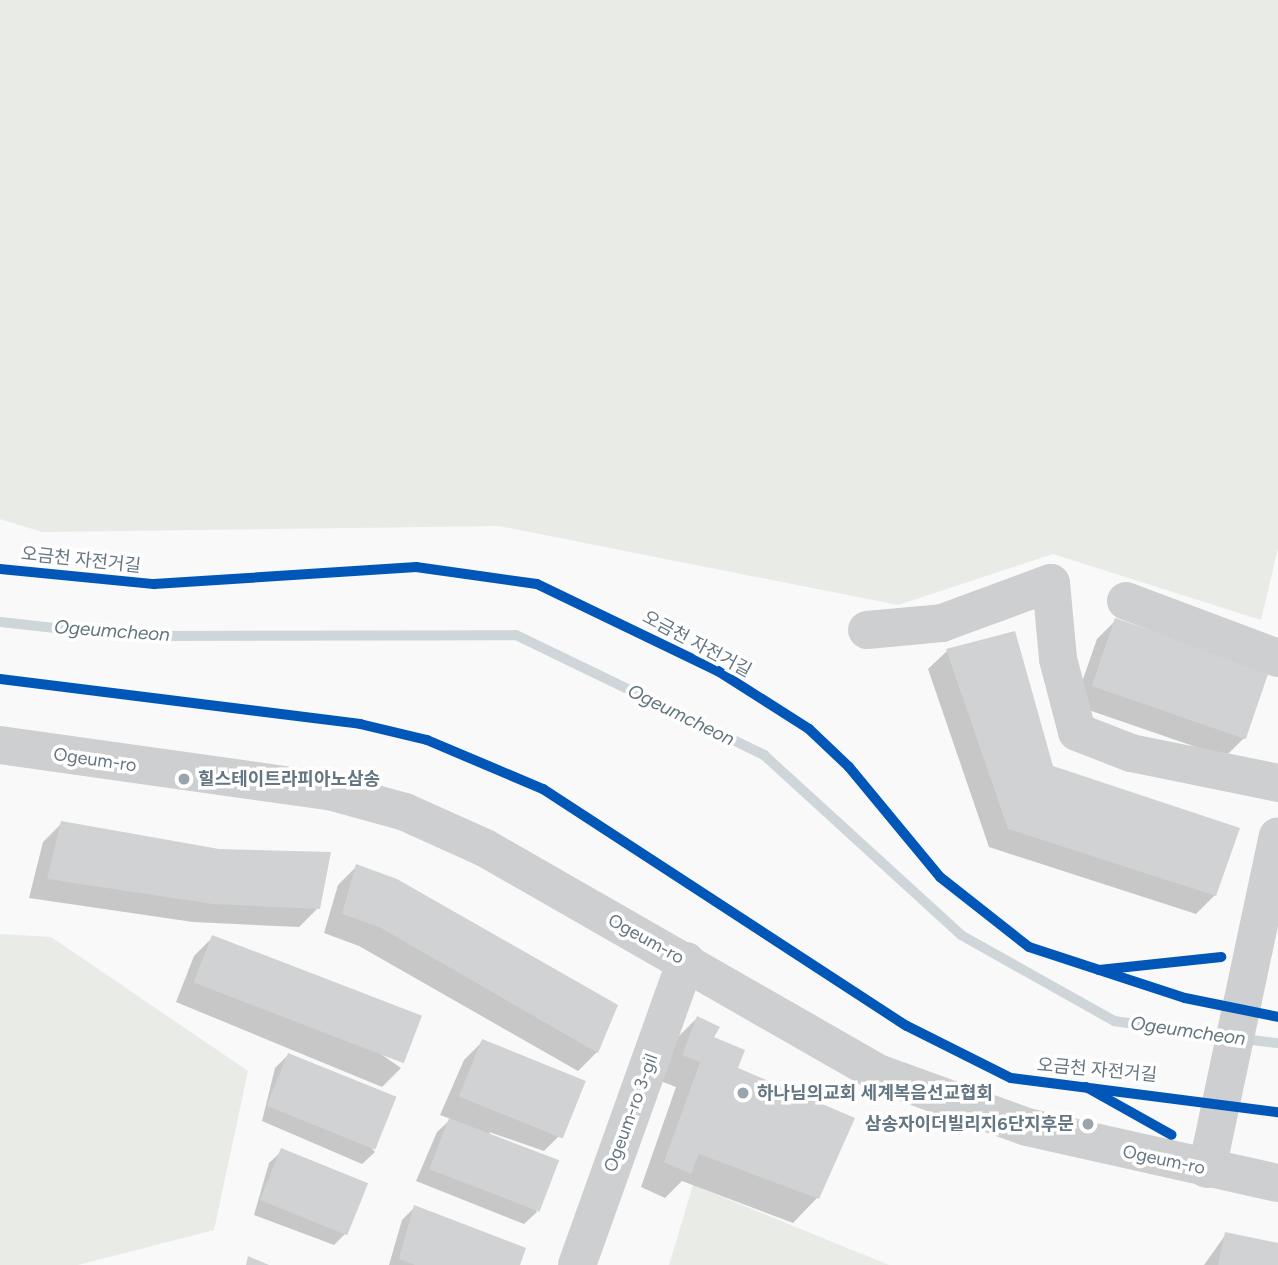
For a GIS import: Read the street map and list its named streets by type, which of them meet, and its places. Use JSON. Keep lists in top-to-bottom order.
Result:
{
  "streets": {
    "street": ["Ogeum-ro", "Ogeum-ro 3-gil"],
    "cycle path": ["오금천 자전거길"]
  },
  "crossings": [
    ["Ogeum-ro", "Ogeum-ro 3-gil"]
  ],
  "water": ["Ogeumcheon"],
  "places": ["힐스테이트라피아노삼송", "하나님의교회 세계복음선교협회", "삼송자이더빌리지6단지후문"]
}
